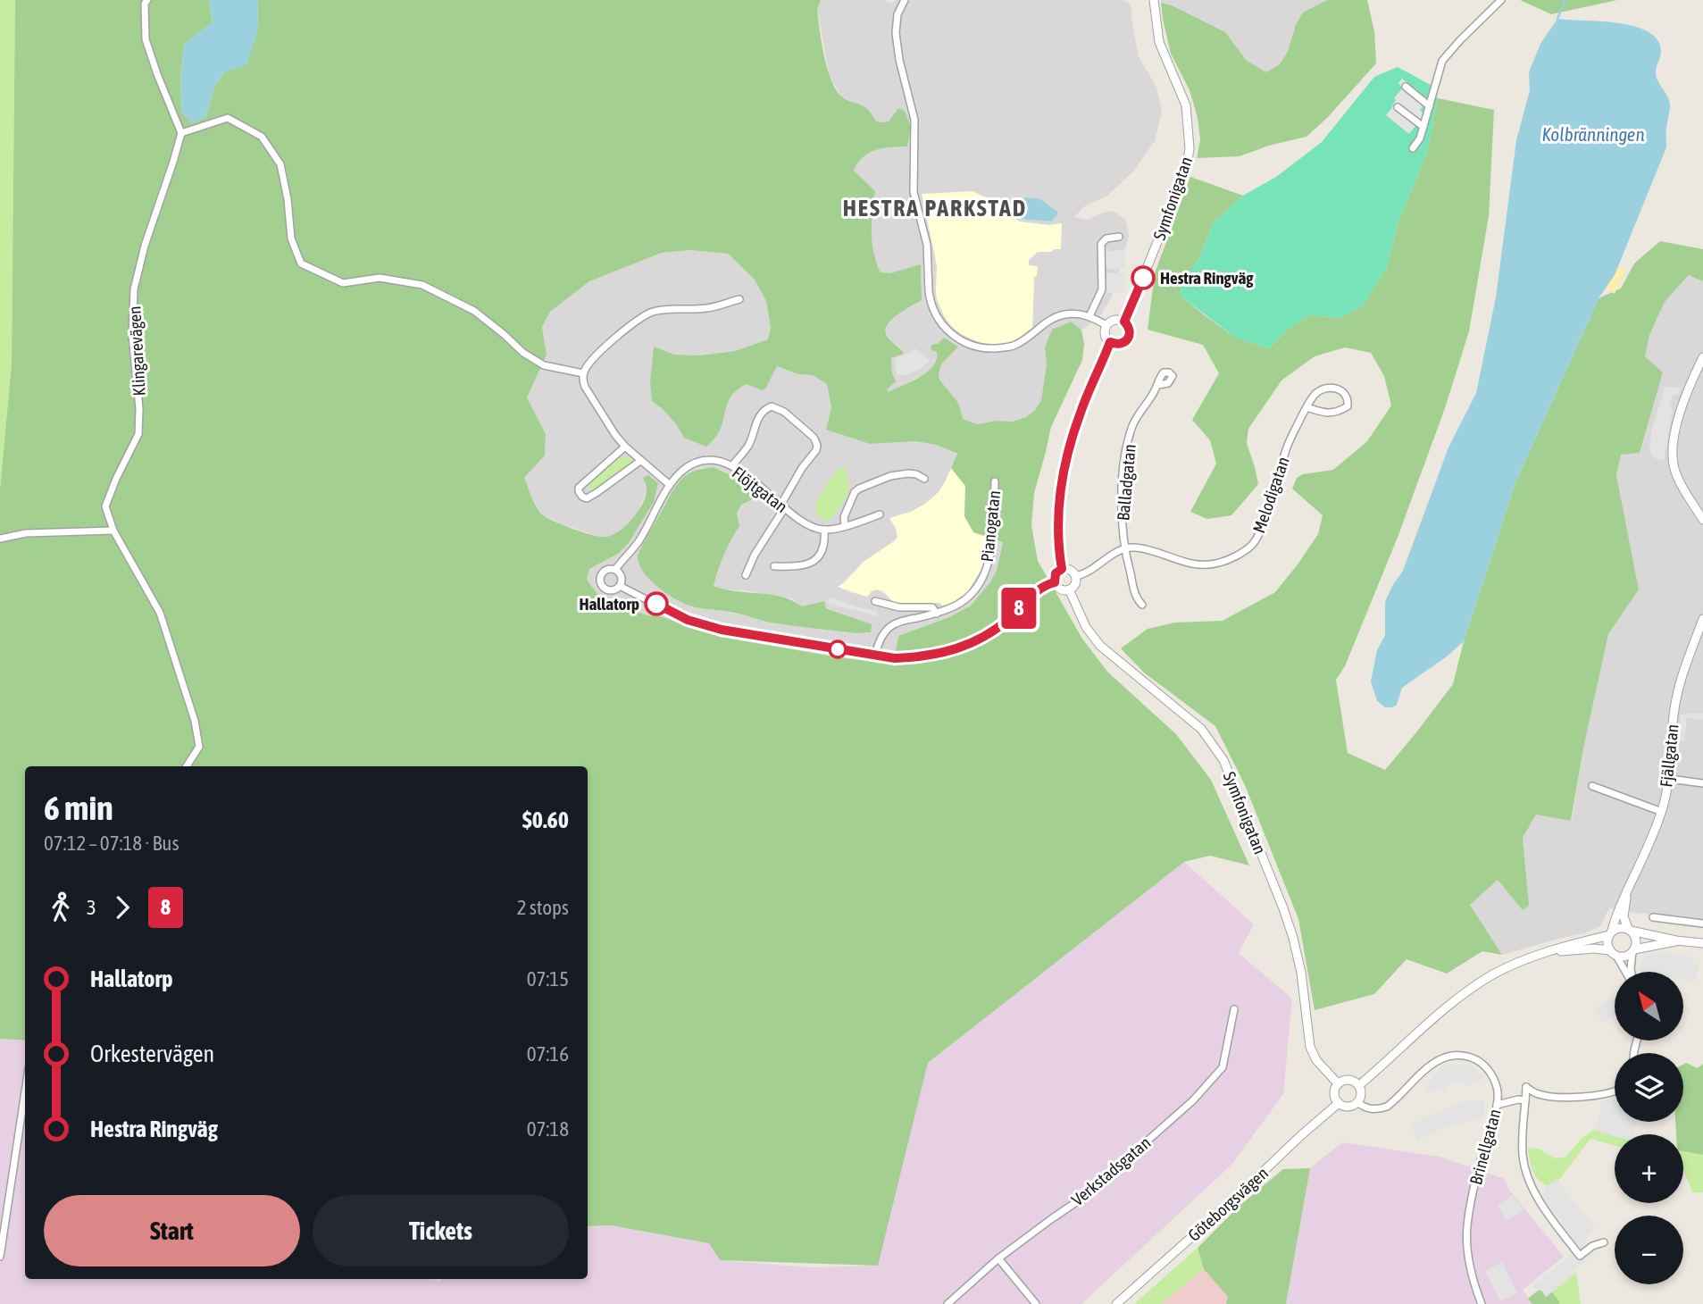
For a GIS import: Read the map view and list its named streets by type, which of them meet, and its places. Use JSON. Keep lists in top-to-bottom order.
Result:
{
  "streets": {
    "street": [
      "Symfonigatan",
      "Klingarevägen",
      "Balladgatan",
      "Flöjtgatan",
      "Melodigatan",
      "Pianogatan",
      "Fjällgatan",
      "Brinellgatan",
      "Verkstadsgatan",
      "Göteborgsvägen"
    ]
  },
  "crossings": [
    ["Symfonigatan", "Brinellgatan"],
    ["Symfonigatan", "Göteborgsvägen"],
    ["Balladgatan", "Melodigatan"],
    ["Brinellgatan", "Göteborgsvägen"]
  ],
  "districts": ["HESTRA PARKSTAD"],
  "water": ["Kolbränningen"],
  "places": ["Hestra Ringväg", "Hallatorp"],
  "lines": ["bus line 8"],
  "north": "top left",
  "page": {
    "on_map": "8",
    "heading": ["6 min", "07:12 – 07:18 · Bus", "$0.60"],
    "legs": ["3", "8", "2 stops"],
    "list": [
      {
        "name": "Hallatorp",
        "value": "07:15"
      },
      {
        "name": "Orkestervägen",
        "value": "07:16"
      },
      {
        "name": "Hestra Ringväg",
        "value": "07:18"
      }
    ],
    "map_buttons": ["+", "−"],
    "buttons": ["Start", "Tickets"]
  }
}
